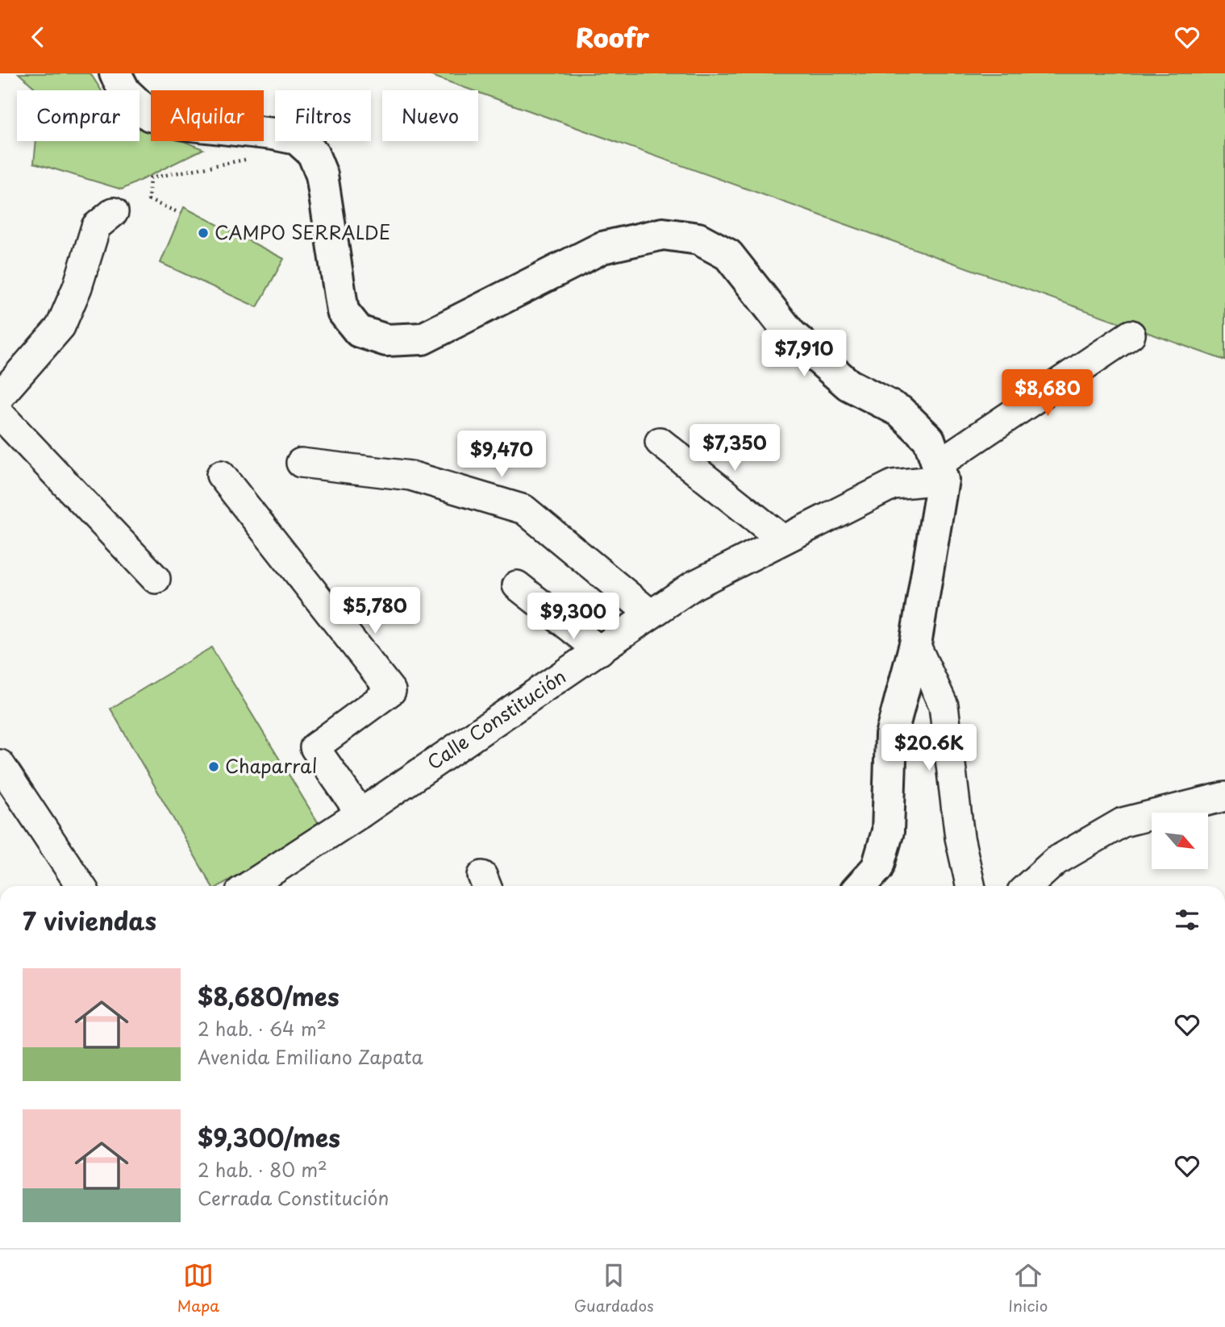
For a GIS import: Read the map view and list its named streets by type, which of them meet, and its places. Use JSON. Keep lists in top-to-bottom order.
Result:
{
  "streets": {
    "street": ["Calle Constitución"]
  },
  "places": ["CAMPO SERRALDE", "Chaparral"],
  "north": "bottom right",
  "page": {
    "header": "Roofr",
    "chip": [
      "Comprar",
      "Alquilar",
      "Filtros",
      "Nuevo"
    ],
    "price": [
      "$7,910",
      "$8,680",
      "$7,350",
      "$9,470",
      "$5,780",
      "$9,300",
      "$20.6K"
    ],
    "heading": "7 viviendas",
    "list": [
      {
        "name": "$8,680/mes",
        "note": "2 hab. · 64 m² · Avenida Emiliano Zapata"
      },
      {
        "name": "$9,300/mes",
        "note": "2 hab. · 80 m² · Cerrada Constitución"
      }
    ],
    "tabs": ["Mapa", "Guardados", "Inicio"]
  }
}
